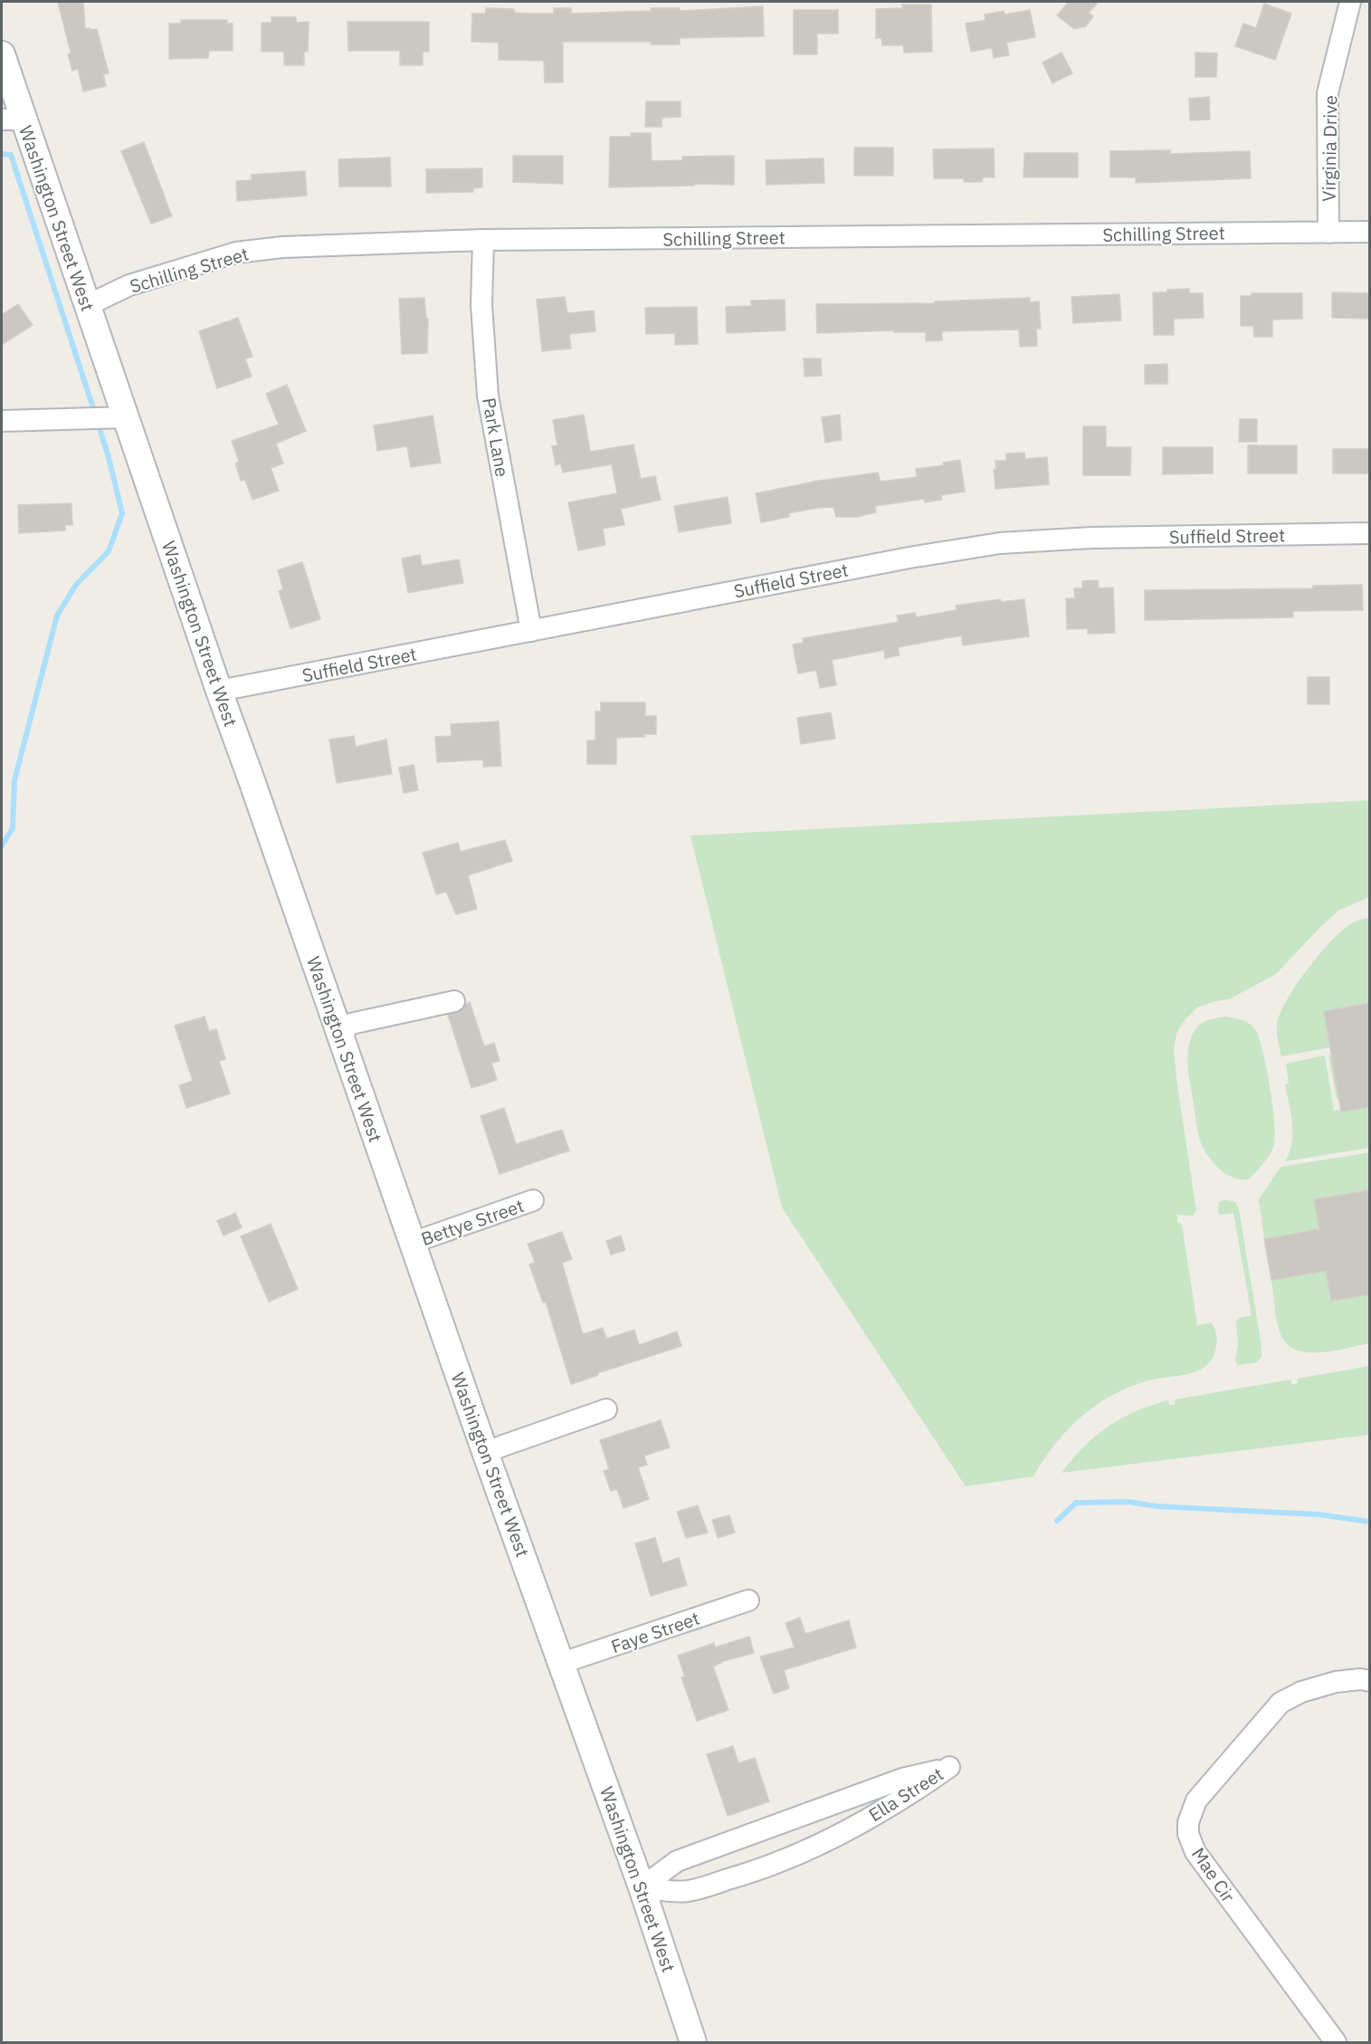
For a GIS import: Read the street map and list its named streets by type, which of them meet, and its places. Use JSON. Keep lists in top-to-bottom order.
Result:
{
  "streets": {
    "street": [
      "Virginia Drive",
      "Washington Street West",
      "Schilling Street",
      "Park Lane",
      "Suffield Street",
      "Bettye Street",
      "Faye Street",
      "Ella Street",
      "Mae Cir"
    ]
  },
  "crossings": [
    ["Virginia Drive", "Schilling Street"],
    ["Washington Street West", "Schilling Street"],
    ["Washington Street West", "Suffield Street"],
    ["Washington Street West", "Bettye Street"],
    ["Washington Street West", "Faye Street"],
    ["Washington Street West", "Ella Street"],
    ["Schilling Street", "Park Lane"],
    ["Park Lane", "Suffield Street"]
  ]
}
